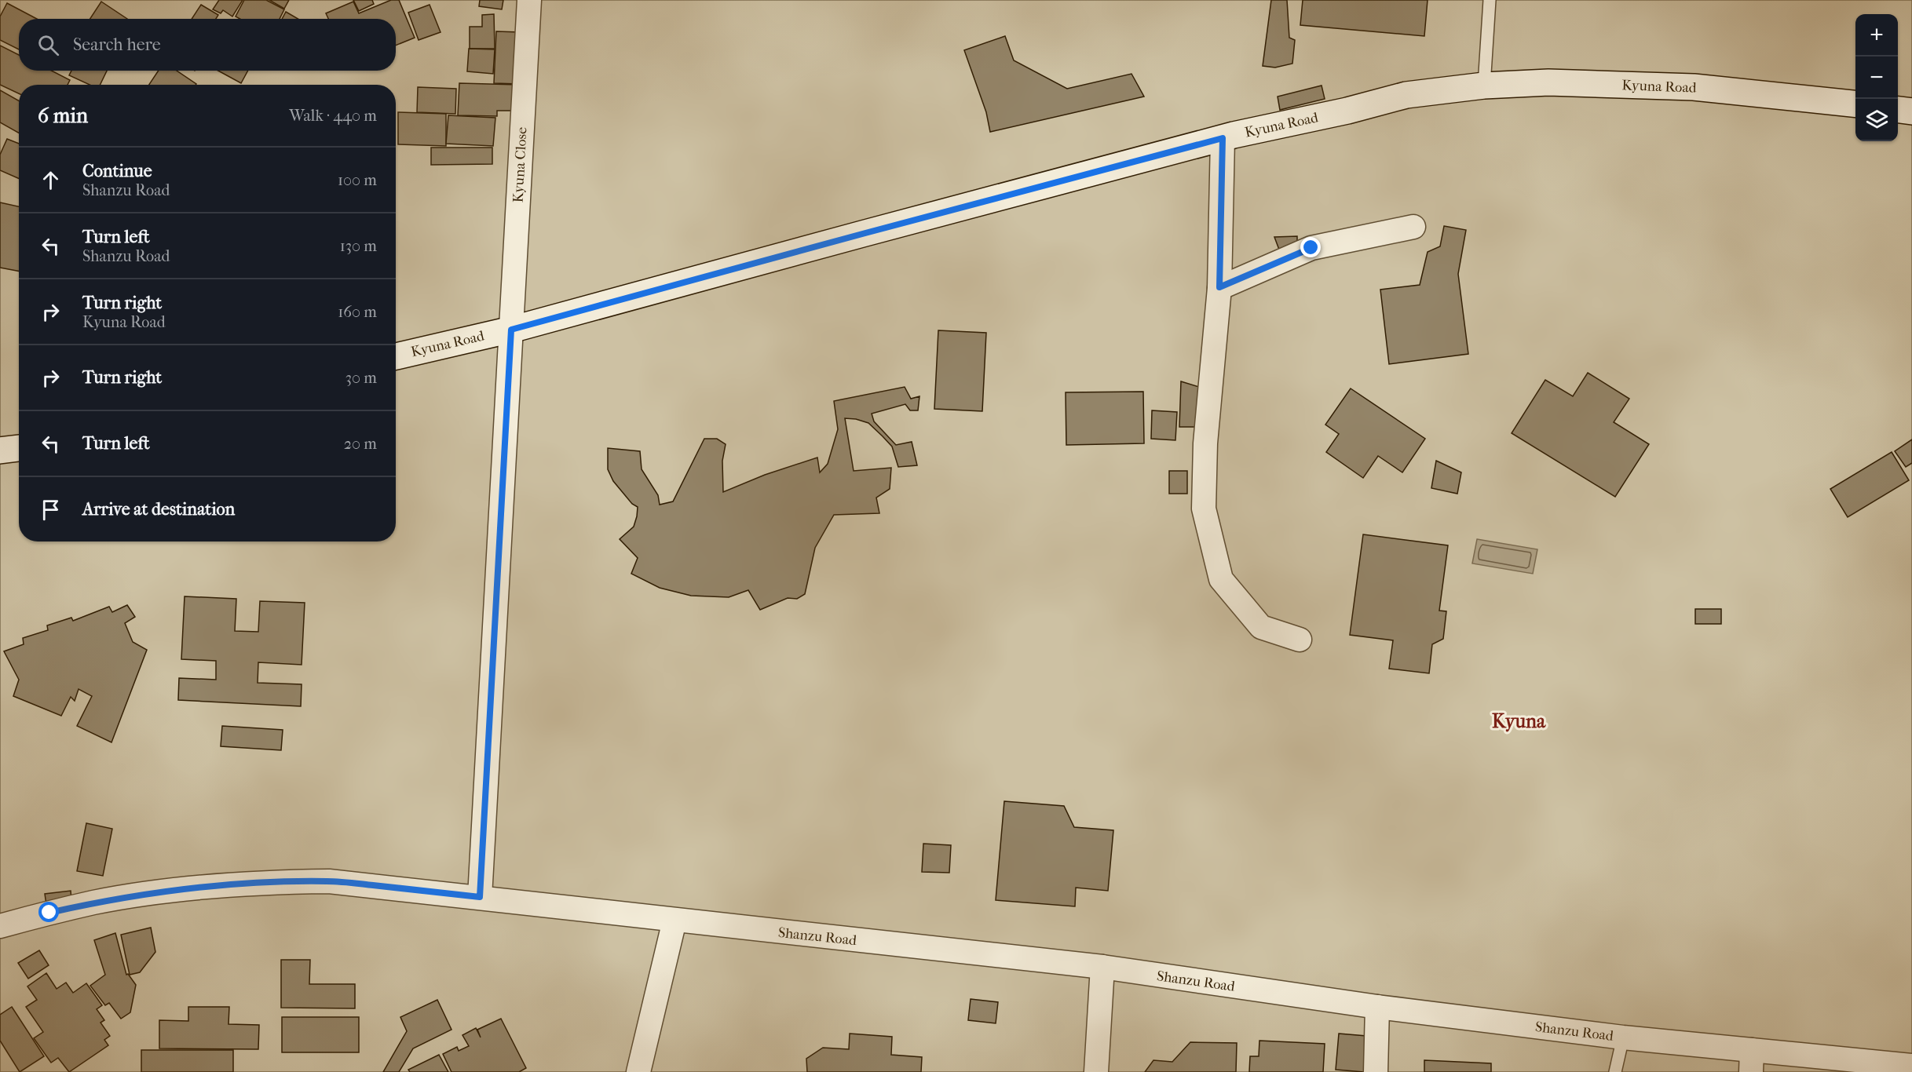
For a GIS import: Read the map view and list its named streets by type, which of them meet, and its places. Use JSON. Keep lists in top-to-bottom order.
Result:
{
  "streets": {
    "main road": ["Kyuna Road"],
    "street": ["Kyuna Close", "Shanzu Road"]
  },
  "crossings": [
    ["Kyuna Road", "Kyuna Close"]
  ],
  "districts": ["Kyuna"],
  "page": {
    "map_buttons": ["+", "−"],
    "search": "Search here",
    "heading": ["6 min", "Walk · 440 m"],
    "list": [
      ["Continue", "Shanzu Road", "100 m"],
      ["Turn left", "Shanzu Road", "130 m"],
      ["Turn right", "Kyuna Road", "160 m"],
      ["Turn right", "30 m"],
      ["Turn left", "20 m"],
      "Arrive at destination"
    ]
  }
}
